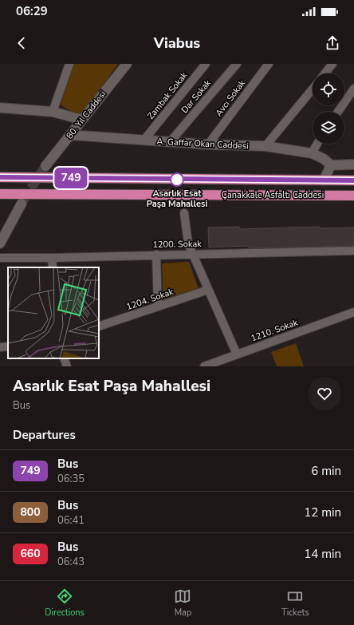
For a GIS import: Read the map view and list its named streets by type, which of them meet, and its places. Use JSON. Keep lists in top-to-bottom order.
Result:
{
  "streets": {
    "highway": ["Çanakkale Asfaltı Caddesi"],
    "street": [
      "Zambak Sokak",
      "Dar Sokak",
      "Avcı Sokak",
      "80. Yıl Caddesi",
      "A. Gaffar Okan Caddesi",
      "1200. Sokak",
      "1204. Sokak",
      "1210. Sokak"
    ]
  },
  "crossings": [
    ["Zambak Sokak", "A. Gaffar Okan Caddesi"],
    ["Dar Sokak", "A. Gaffar Okan Caddesi"],
    ["Avcı Sokak", "A. Gaffar Okan Caddesi"],
    ["80. Yıl Caddesi", "A. Gaffar Okan Caddesi"]
  ],
  "places": ["Asarlık Esat Paşa Mahallesi"],
  "lines": ["bus line 749"],
  "page": {
    "status": "06:29",
    "header": "Viabus",
    "on_map": "749",
    "heading": [
      ["Asarlık Esat Paşa Mahallesi", "Bus"],
      "Departures"
    ],
    "list": [
      {
        "mark": "749",
        "name": "Bus",
        "note": "06:35",
        "value": "6 min"
      },
      {
        "mark": "800",
        "name": "Bus",
        "note": "06:41",
        "value": "12 min"
      },
      {
        "mark": "660",
        "name": "Bus",
        "note": "06:43",
        "value": "14 min"
      }
    ],
    "tabs": ["Directions", "Map", "Tickets"]
  }
}
